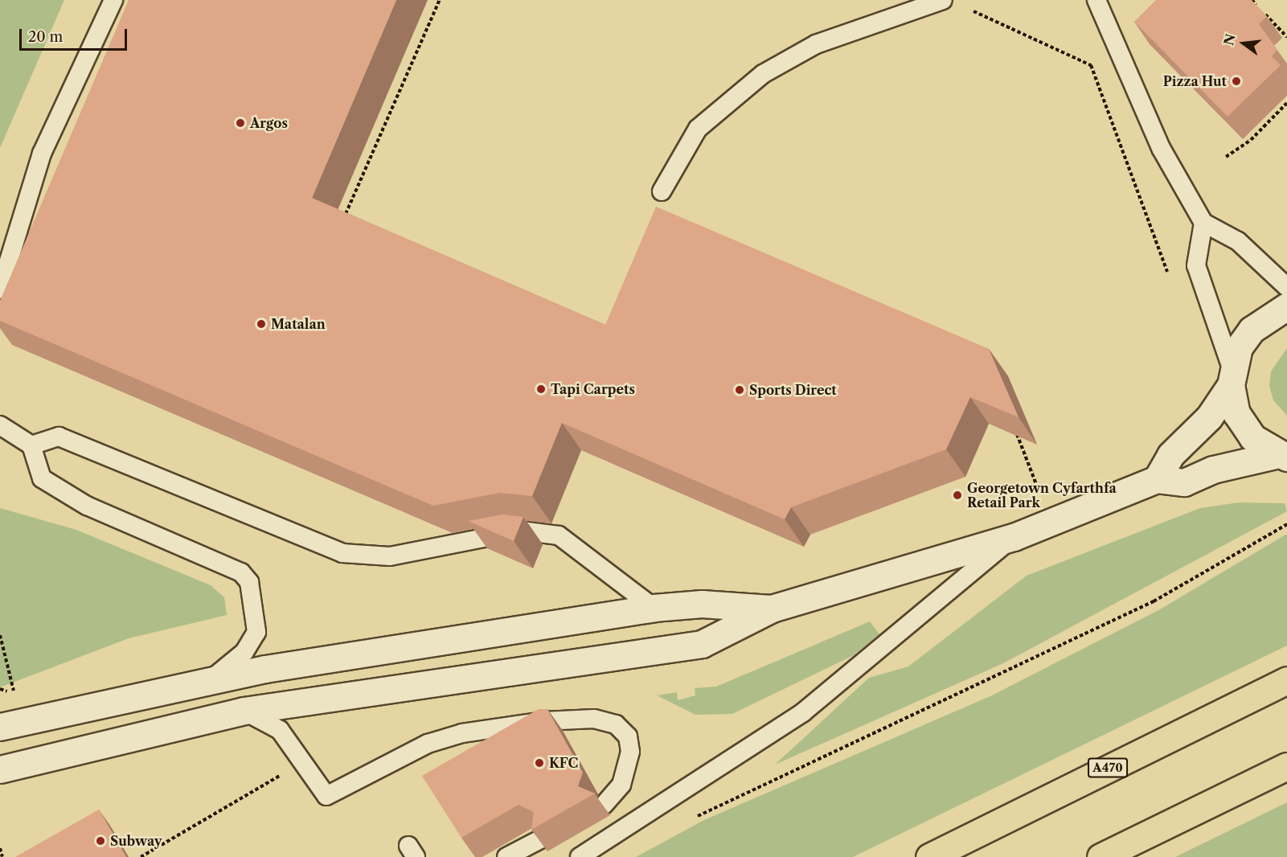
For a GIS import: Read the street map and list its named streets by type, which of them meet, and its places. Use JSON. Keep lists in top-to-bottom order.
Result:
{
  "streets": {
    "highway": ["A470"]
  },
  "places": [
    "Pizza Hut",
    "Argos",
    "Matalan",
    "Tapi Carpets",
    "Sports Direct",
    "Georgetown Cyfarthfa Retail Park",
    "KFC",
    "Subway"
  ],
  "scale_bar": "20 m",
  "north": "left"
}
